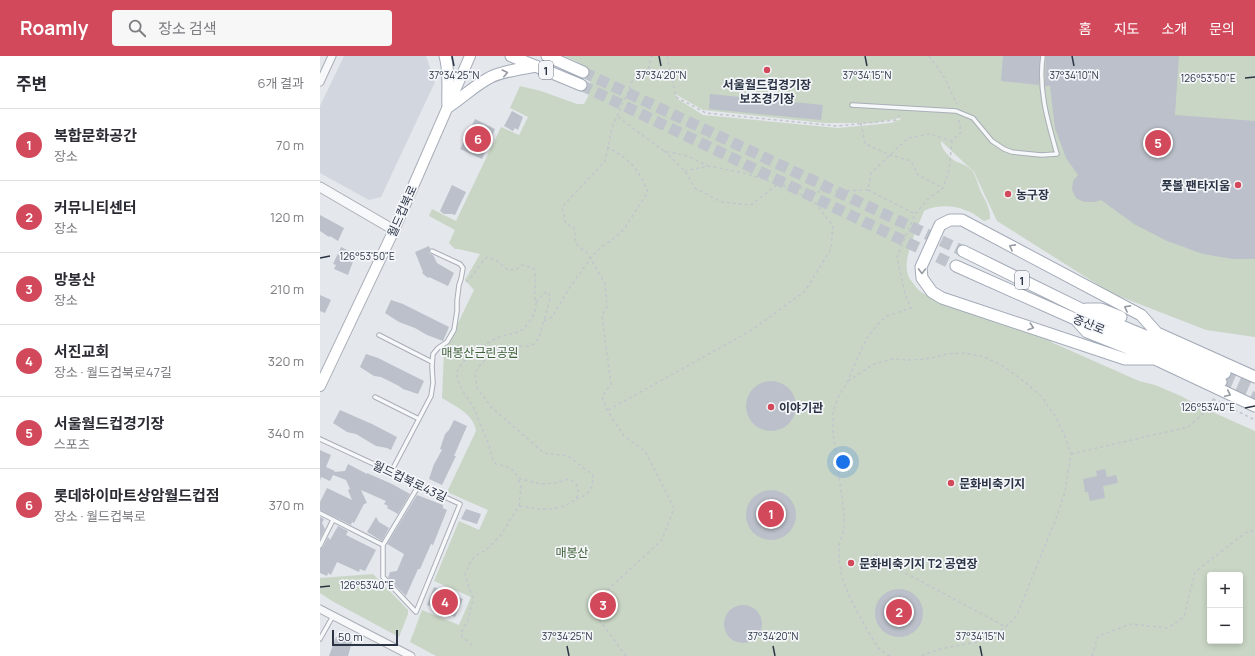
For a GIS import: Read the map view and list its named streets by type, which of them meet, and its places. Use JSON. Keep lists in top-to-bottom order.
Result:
{
  "streets": {
    "main road": ["1", "월드컵북로", "증산로"],
    "lane": ["월드컵북로43길"]
  },
  "crossings": [
    ["1", "증산로"]
  ],
  "parks": ["매봉산근린공원", "매봉산"],
  "places": [
    "서울월드컵경기장 보조경기장",
    "풋볼 팬타지움",
    "농구장",
    "이야기관",
    "문화비축기지",
    "문화비축기지 T2 공연장"
  ],
  "scale_bar": "50 m",
  "page": {
    "header": "Roamly",
    "search": "장소 검색",
    "nav": [
      "홈",
      "지도",
      "소개",
      "문의"
    ],
    "heading": ["주변", "6개 결과"],
    "list": [
      {
        "mark": "1",
        "name": "복합문화공간",
        "note": "장소",
        "value": "70 m"
      },
      {
        "mark": "2",
        "name": "커뮤니티센터",
        "note": "장소",
        "value": "120 m"
      },
      {
        "mark": "3",
        "name": "망봉산",
        "note": "장소",
        "value": "210 m"
      },
      {
        "mark": "4",
        "name": "서진교회",
        "note": "장소 · 월드컵북로47길",
        "value": "320 m"
      },
      {
        "mark": "5",
        "name": "서울월드컵경기장",
        "note": "스포츠",
        "value": "340 m"
      },
      {
        "mark": "6",
        "name": "롯데하이마트상암월드컵점",
        "note": "장소 · 월드컵북로",
        "value": "370 m"
      }
    ],
    "pins": [
      "6",
      "5",
      "1",
      "4",
      "3",
      "2"
    ],
    "map_buttons": ["+", "−"],
    "scale": "50 m"
  },
  "coordinates": [
    "37°34'25\"N",
    "37°34'20\"N",
    "37°34'15\"N",
    "37°34'10\"N",
    "126°53'50\"E",
    "126°53'40\"E"
  ]
}
